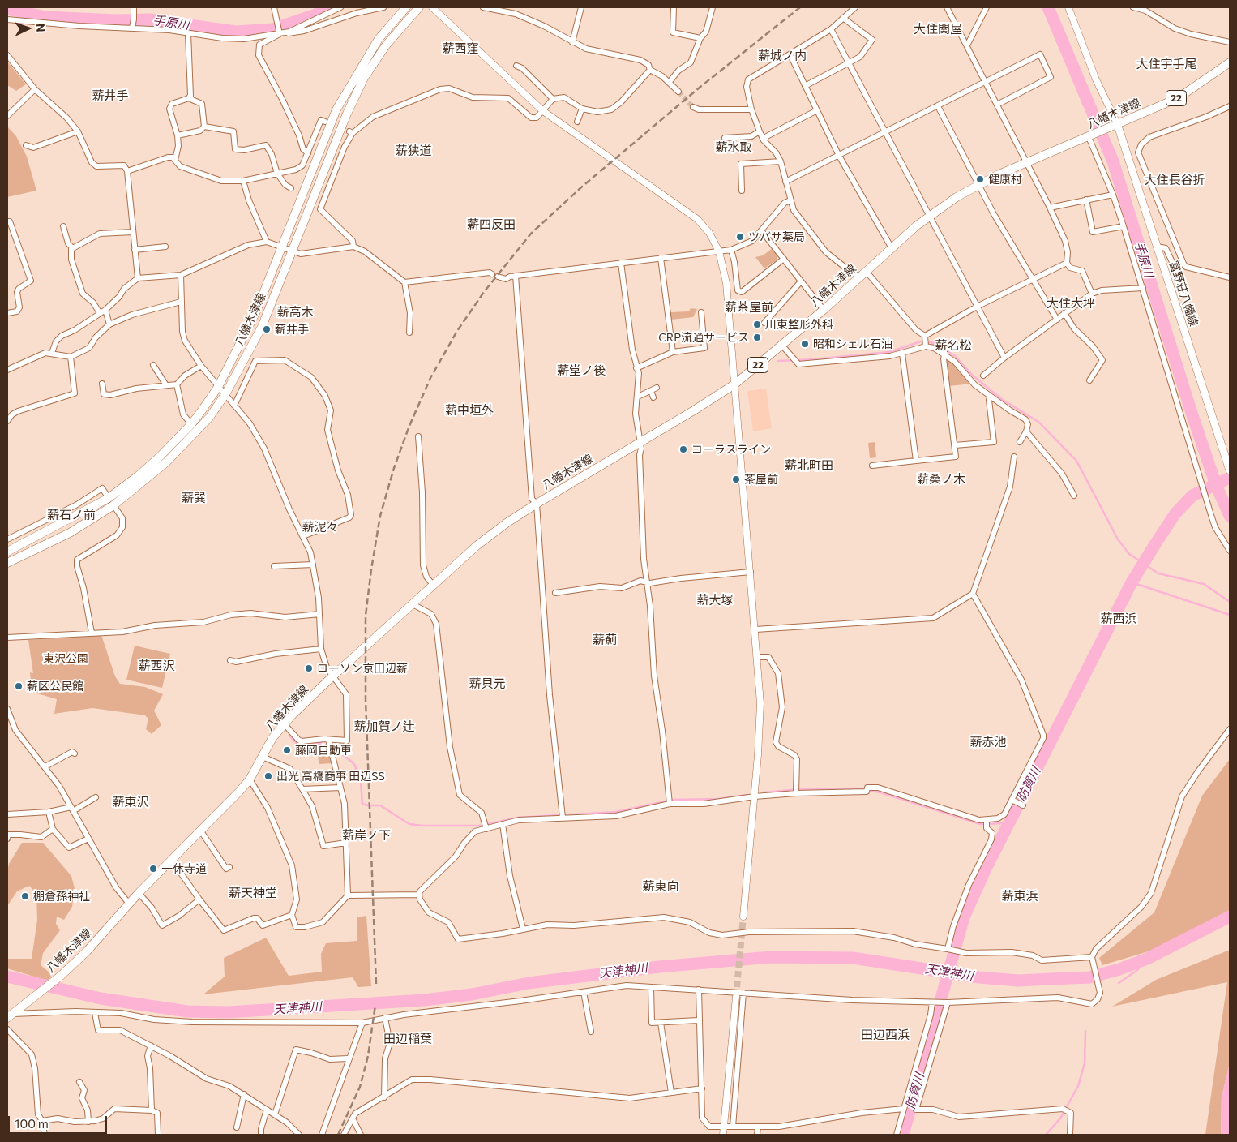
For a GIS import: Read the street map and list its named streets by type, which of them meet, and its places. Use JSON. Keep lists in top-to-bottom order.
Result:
{
  "streets": {
    "main road": ["22", "八幡木津線", "富野荘八幡線"]
  },
  "crossings": [
    ["八幡木津線", "富野荘八幡線"]
  ],
  "districts": [
    "大住関屋",
    "薪西窪",
    "薪城ノ内",
    "大住宇手尾",
    "薪井手",
    "薪水取",
    "薪狭道",
    "大住長谷折",
    "薪四反田",
    "大住大坪",
    "薪茶屋前",
    "薪高木",
    "薪名松",
    "薪堂ノ後",
    "薪中垣外",
    "薪北町田",
    "薪桑ノ木",
    "薪巽",
    "薪石ノ前",
    "薪泥々",
    "薪大塚",
    "薪西浜",
    "薪薊",
    "薪西沢",
    "薪貝元",
    "薪加賀ノ辻",
    "薪赤池",
    "薪東沢",
    "薪岸ノ下",
    "薪東向",
    "薪天神堂",
    "薪東浜",
    "田辺西浜",
    "田辺稲葉"
  ],
  "water": ["手原川", "防賀川", "天津神川"],
  "parks": ["東沢公園"],
  "places": [
    "健康村",
    "ツバサ薬局",
    "川東整形外科",
    "薪井手",
    "CRP流通サービス",
    "昭和シェル石油",
    "コーラスライン",
    "茶屋前",
    "ローソン京田辺薪",
    "薪区公民館",
    "藤岡自動車",
    "出光 高橋商事 田辺SS",
    "一休寺道",
    "棚倉孫神社"
  ],
  "scale_bar": "100 m",
  "north": "right"
}
